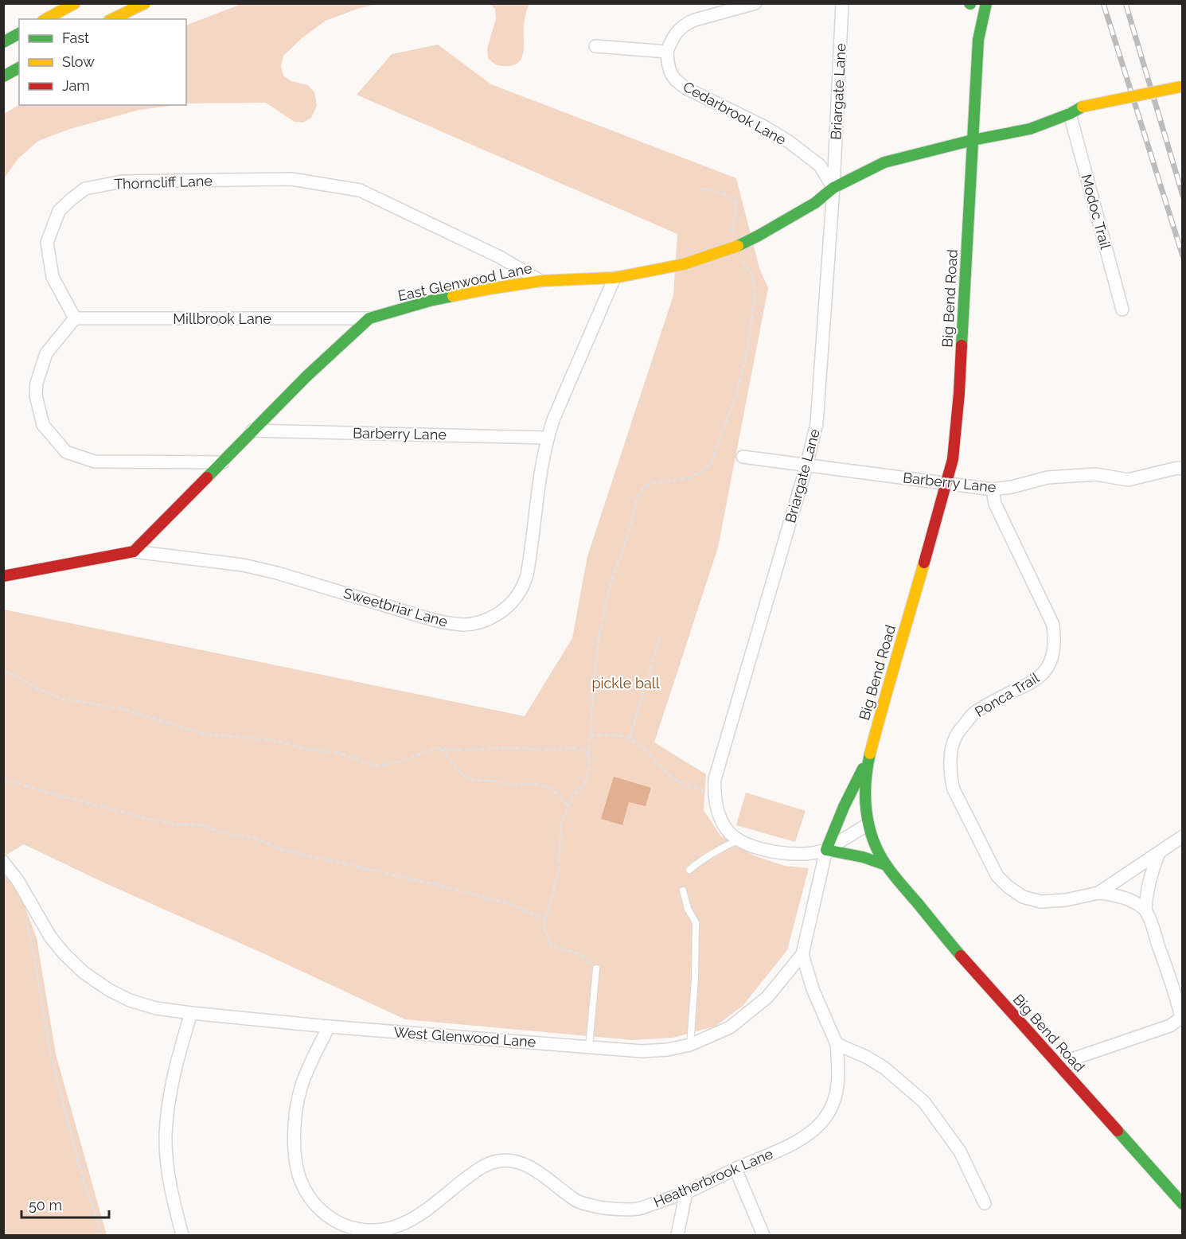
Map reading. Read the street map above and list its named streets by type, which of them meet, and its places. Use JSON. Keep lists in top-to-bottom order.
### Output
{
  "streets": {
    "main road": ["East Glenwood Lane", "Big Bend Road"],
    "street": [
      "Briargate Lane",
      "Cedarbrook Lane",
      "Thorncliff Lane",
      "Modoc Trail",
      "Millbrook Lane",
      "Barberry Lane",
      "Sweetbriar Lane",
      "Ponca Trail",
      "West Glenwood Lane",
      "Heatherbrook Lane"
    ]
  },
  "crossings": [
    ["Briargate Lane", "Cedarbrook Lane"],
    ["Briargate Lane", "East Glenwood Lane"],
    ["Briargate Lane", "Barberry Lane"],
    ["Cedarbrook Lane", "East Glenwood Lane"],
    ["Thorncliff Lane", "East Glenwood Lane"],
    ["Thorncliff Lane", "Millbrook Lane"],
    ["Modoc Trail", "East Glenwood Lane"],
    ["East Glenwood Lane", "Big Bend Road"],
    ["East Glenwood Lane", "Millbrook Lane"],
    ["East Glenwood Lane", "Barberry Lane"],
    ["East Glenwood Lane", "Sweetbriar Lane"],
    ["Big Bend Road", "Barberry Lane"],
    ["Barberry Lane", "Sweetbriar Lane"],
    ["Barberry Lane", "Ponca Trail"],
    ["West Glenwood Lane", "Heatherbrook Lane"]
  ],
  "parks": ["pickle ball"],
  "legend": ["Fast", "Slow", "Jam"],
  "scale_bar": "50 m"
}
